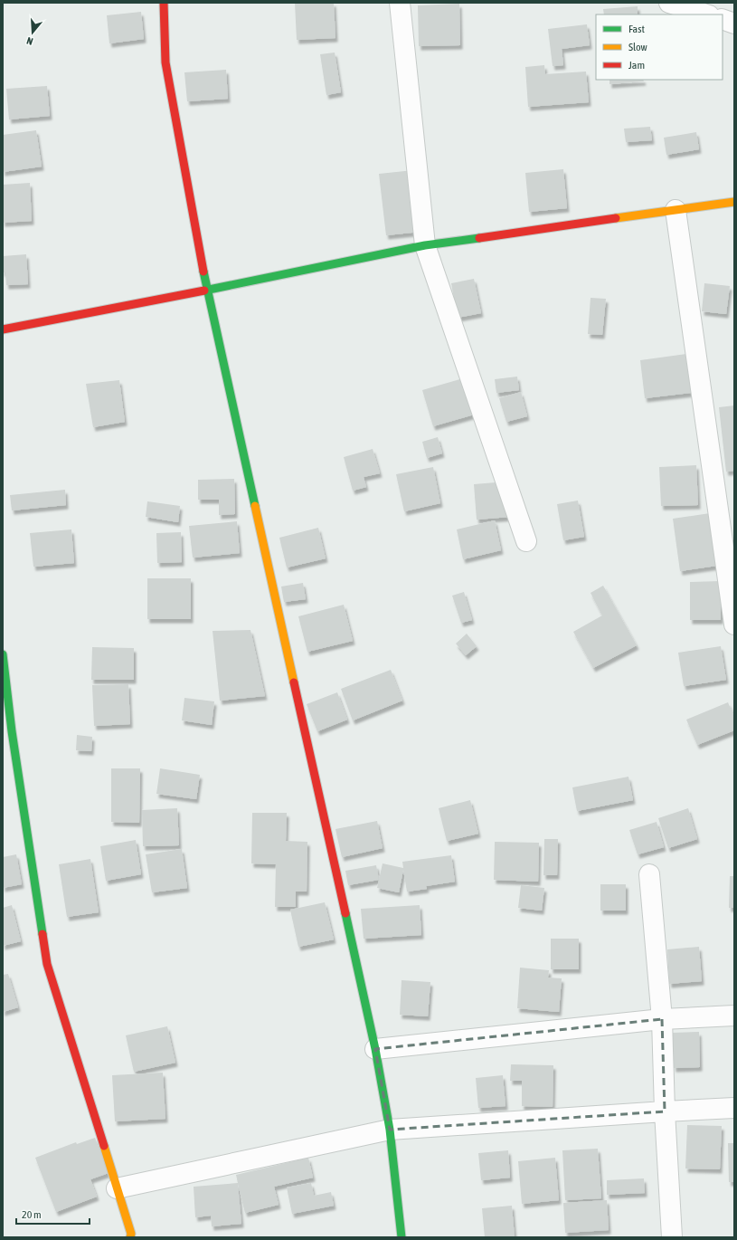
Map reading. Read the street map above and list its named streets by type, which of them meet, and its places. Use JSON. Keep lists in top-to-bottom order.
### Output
{
  "legend": ["Fast", "Slow", "Jam"],
  "scale_bar": "20 m",
  "north": "bottom"
}
